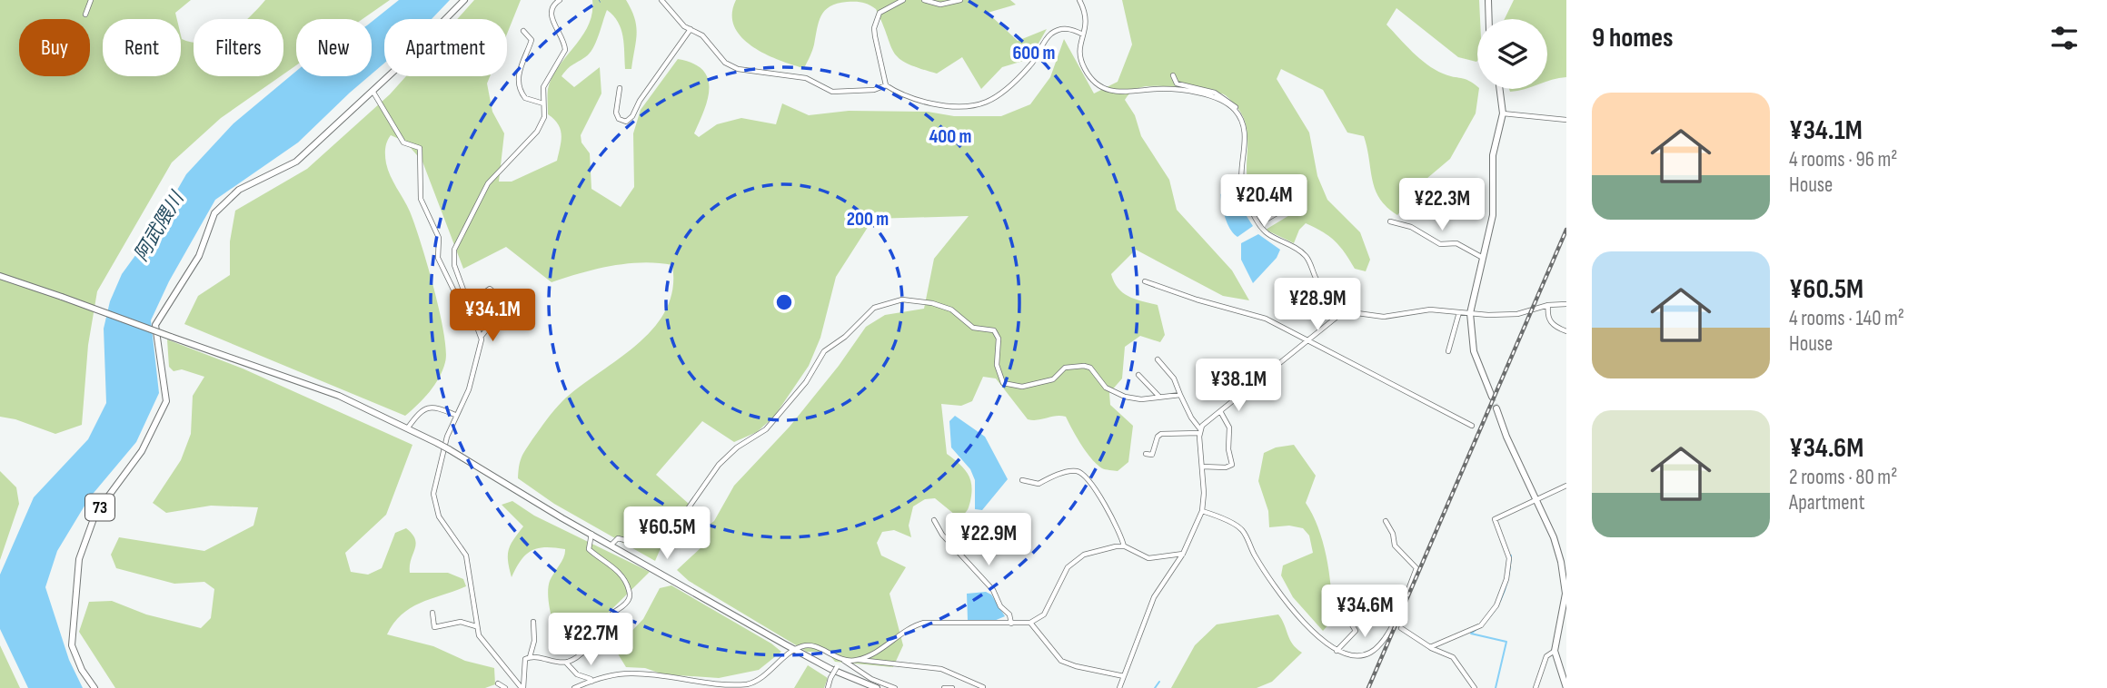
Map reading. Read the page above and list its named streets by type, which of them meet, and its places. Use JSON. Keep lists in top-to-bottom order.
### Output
{
  "streets": {
    "street": ["73"]
  },
  "water": ["阿武隈川"],
  "page": {
    "heading": "9 homes",
    "chip": [
      "Buy",
      "Rent",
      "Filters",
      "New",
      "Apartment"
    ],
    "list": [
      {
        "name": "¥34.1M",
        "note": "4 rooms · 96 m² · House"
      },
      {
        "name": "¥60.5M",
        "note": "4 rooms · 140 m² · House"
      },
      {
        "name": "¥34.6M",
        "note": "2 rooms · 80 m² · Apartment"
      }
    ],
    "price": [
      "¥20.4M",
      "¥22.3M",
      "¥28.9M",
      "¥34.1M",
      "¥38.1M",
      "¥60.5M",
      "¥22.9M",
      "¥34.6M",
      "¥22.7M"
    ]
  },
  "rings": ["600 m", "400 m", "200 m"]
}
